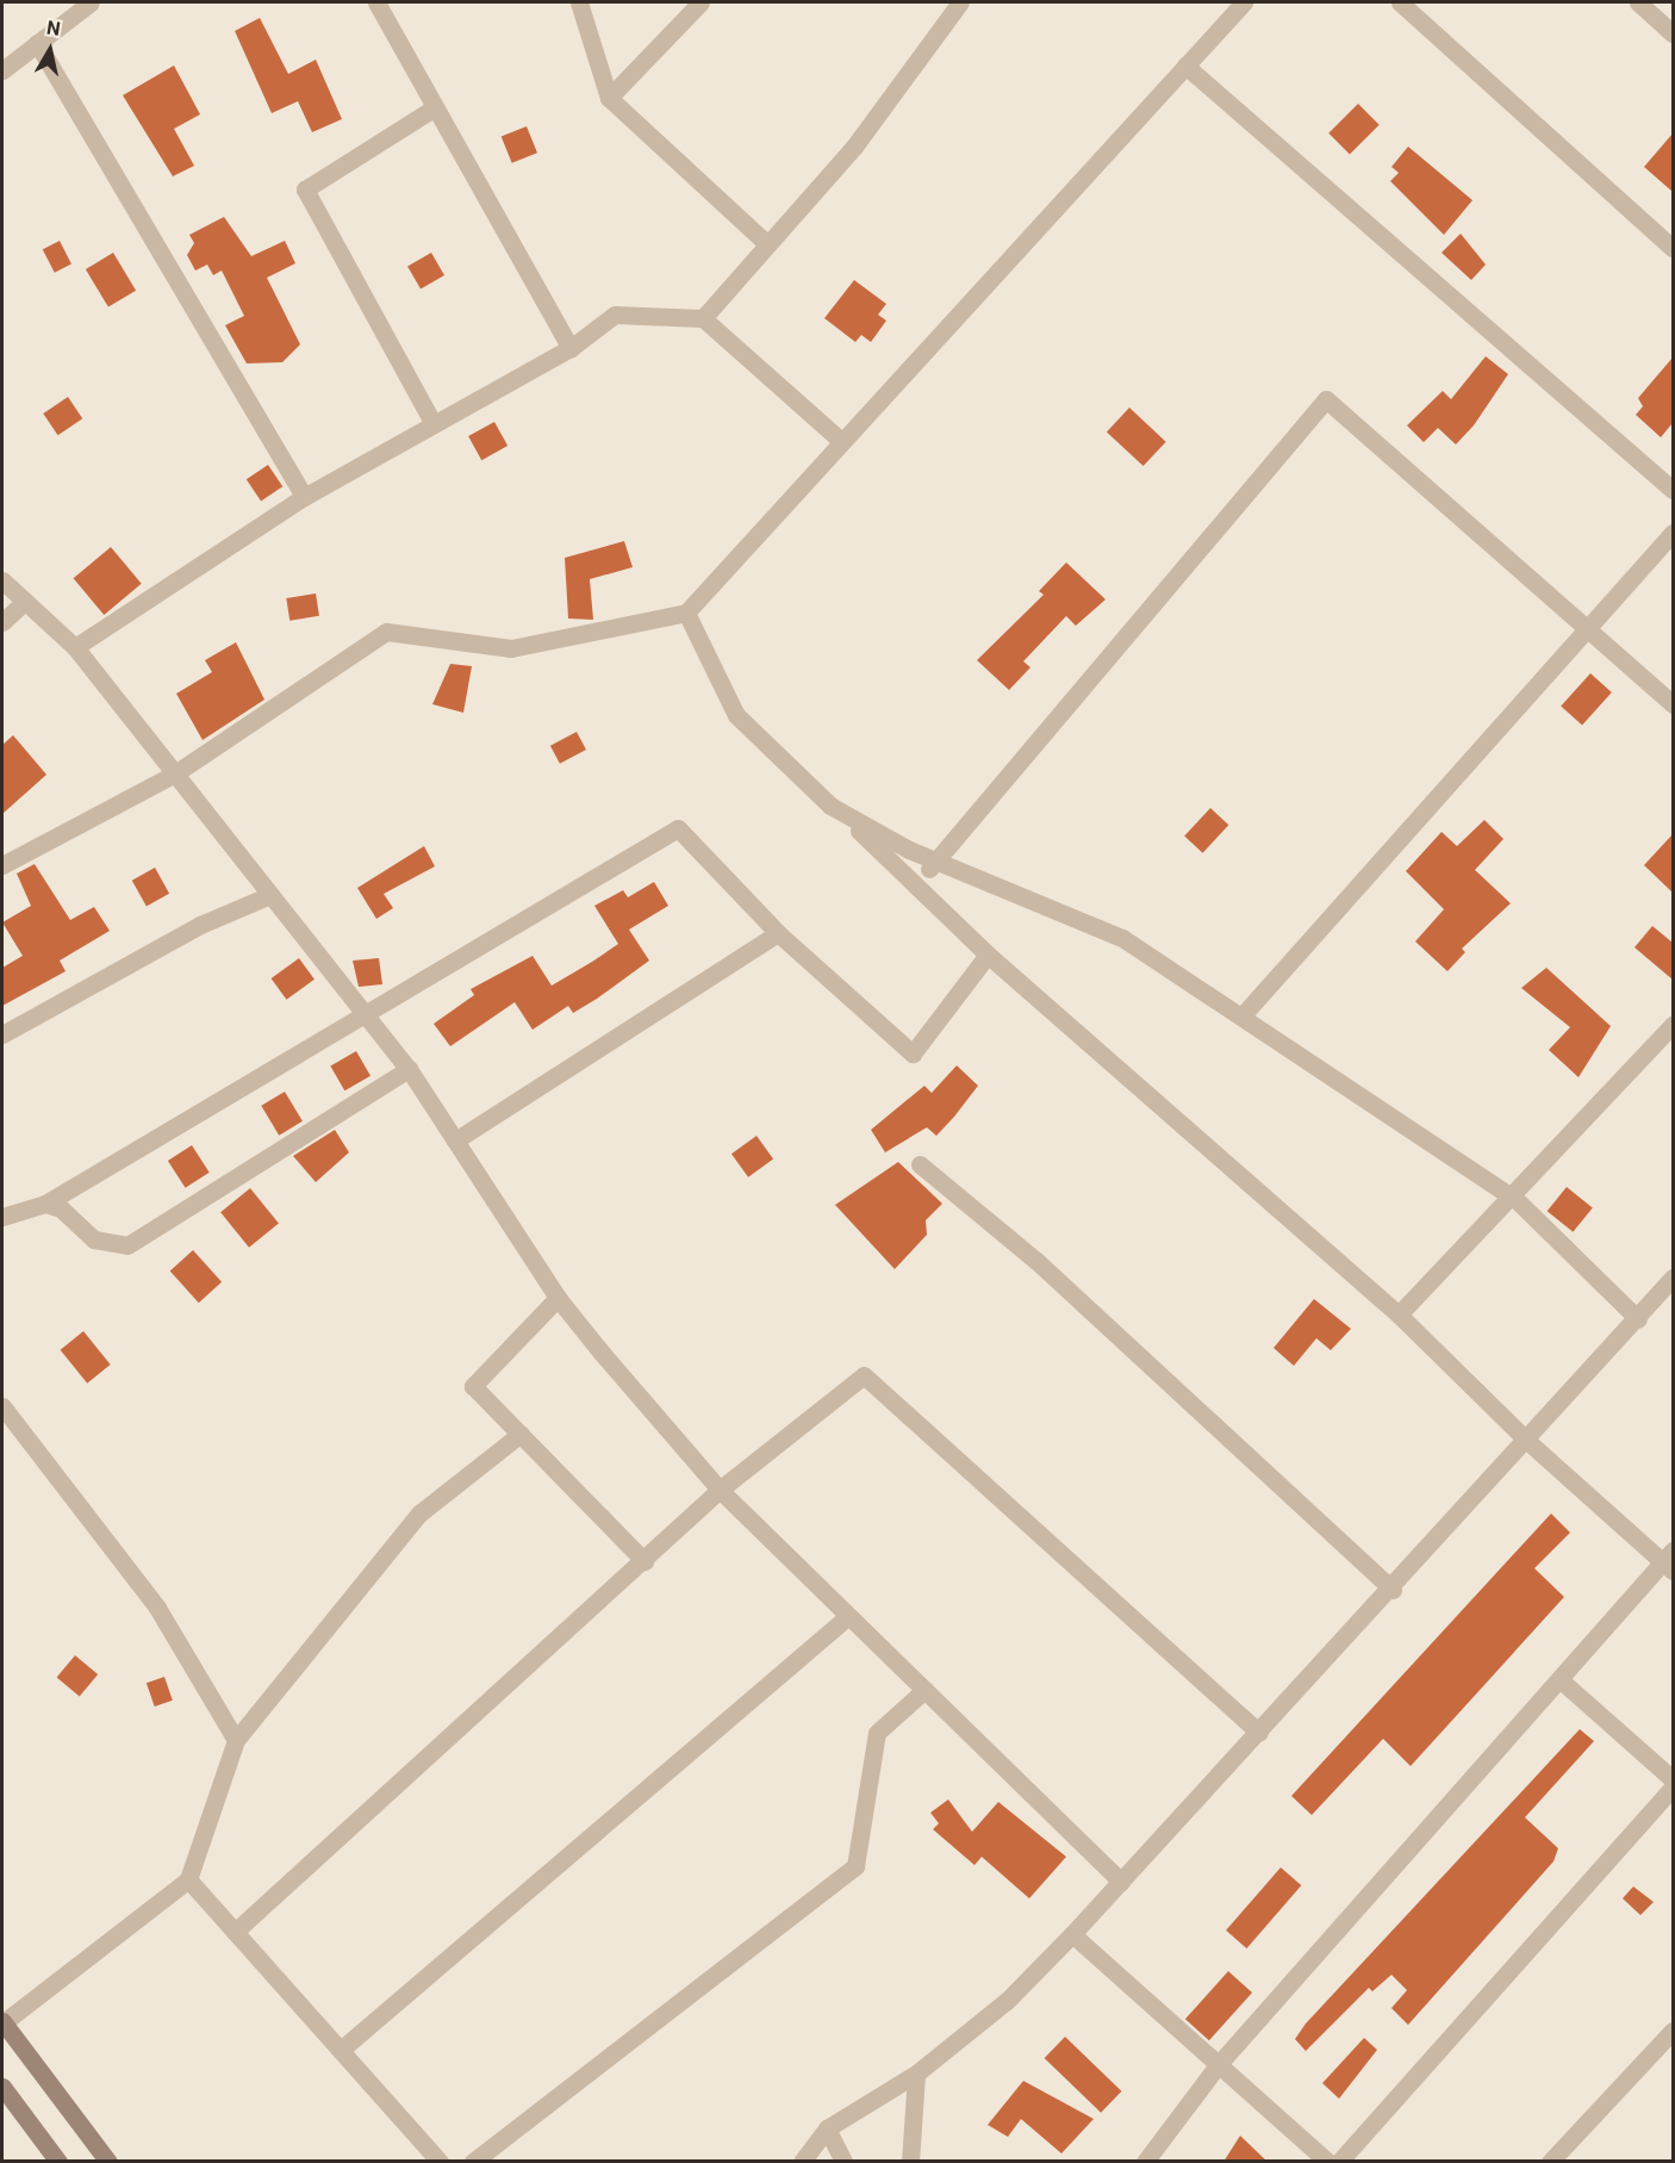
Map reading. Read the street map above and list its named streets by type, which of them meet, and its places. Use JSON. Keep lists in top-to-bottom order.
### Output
{
  "north": "top"
}
